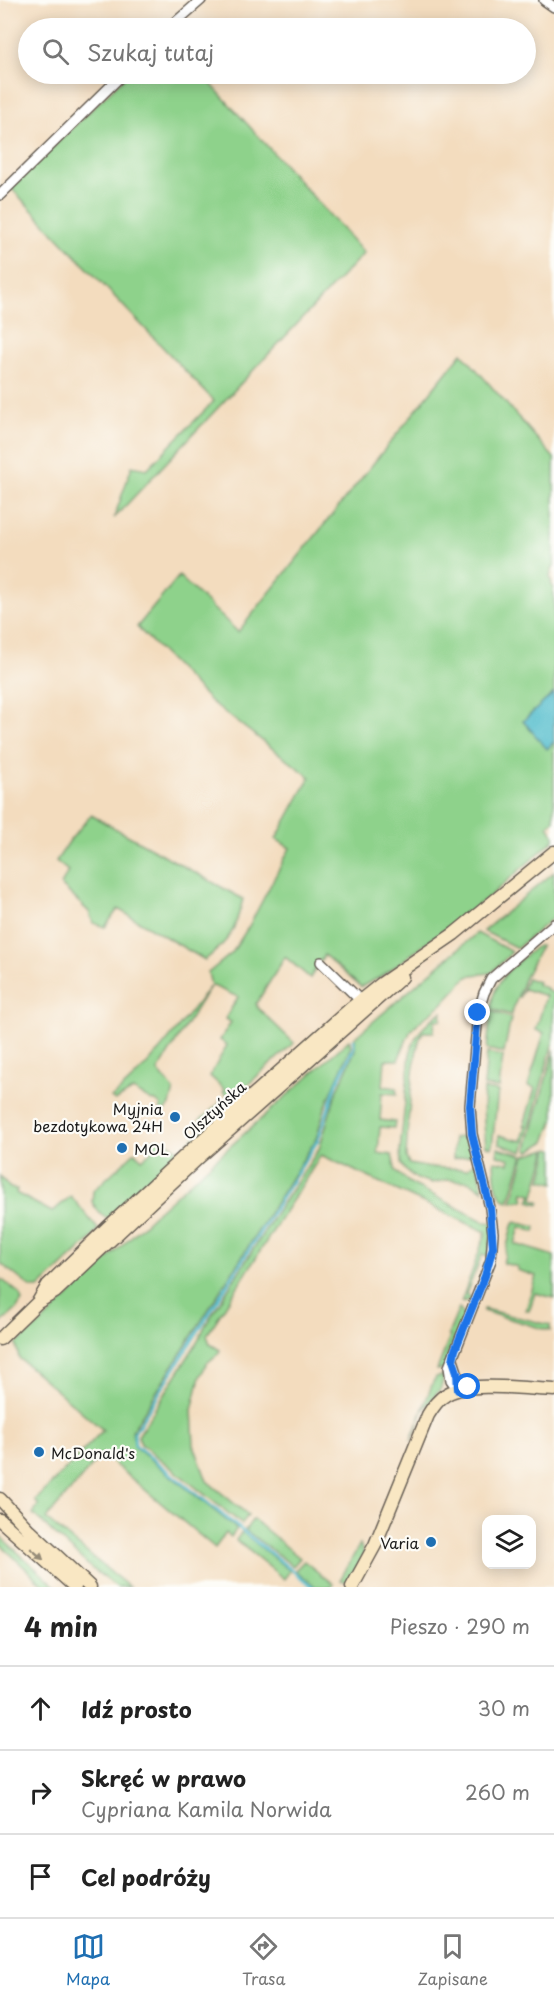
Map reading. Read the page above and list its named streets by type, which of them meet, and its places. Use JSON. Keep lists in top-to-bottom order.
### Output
{
  "streets": {
    "main road": ["Olsztyńska"]
  },
  "places": [
    "Myjnia bezdotykowa 24H",
    "MOL",
    "McDonald's",
    "Varia"
  ],
  "page": {
    "search": "Szukaj tutaj",
    "heading": ["4 min", "Pieszo · 290 m"],
    "list": [
      ["Idź prosto", "30 m"],
      ["Skręć w prawo", "Cypriana Kamila Norwida", "260 m"],
      "Cel podróży"
    ],
    "nav": ["Mapa", "Trasa", "Zapisane"]
  }
}
